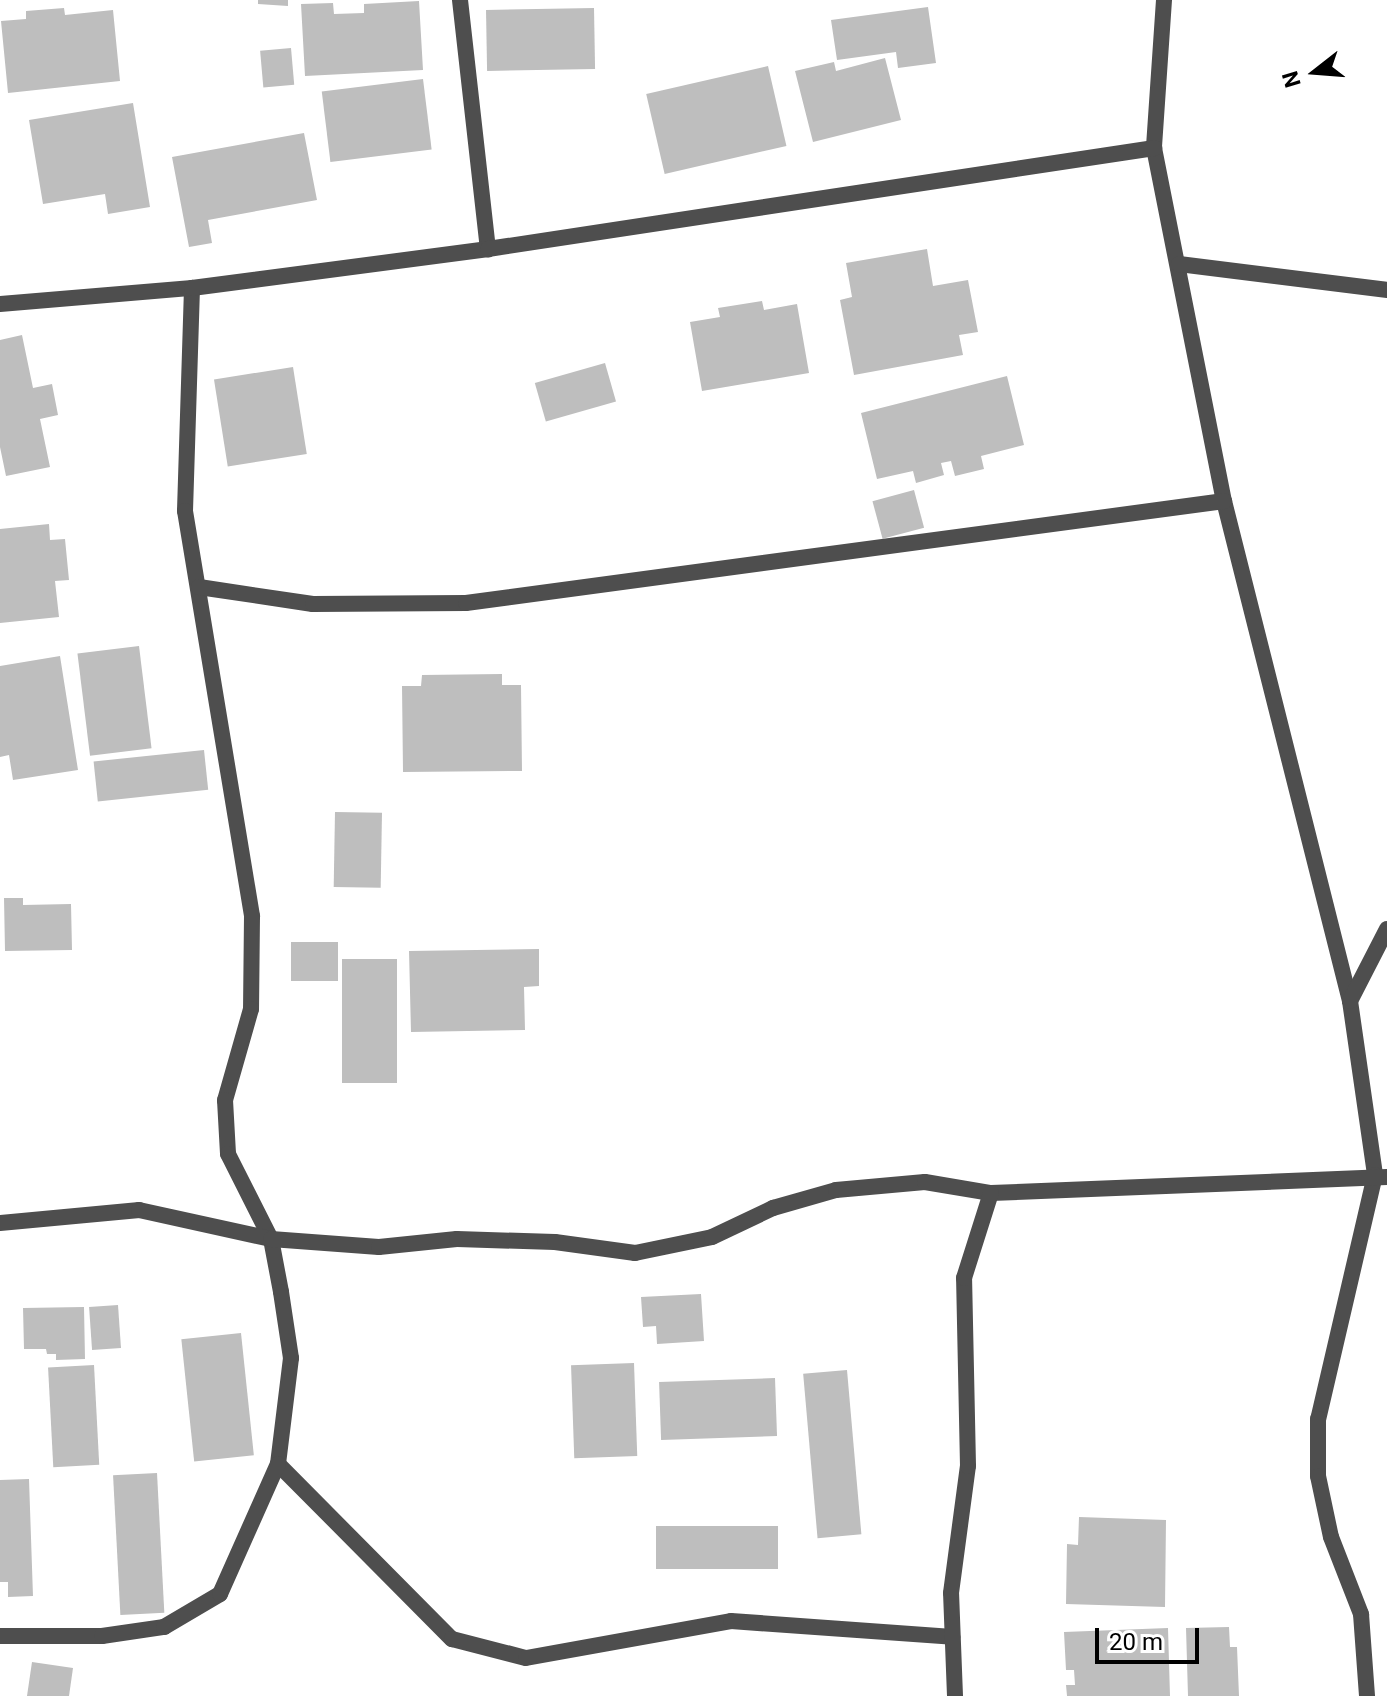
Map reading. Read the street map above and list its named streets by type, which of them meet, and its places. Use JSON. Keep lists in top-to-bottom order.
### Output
{
  "scale_bar": "20 m",
  "north": "left"
}
